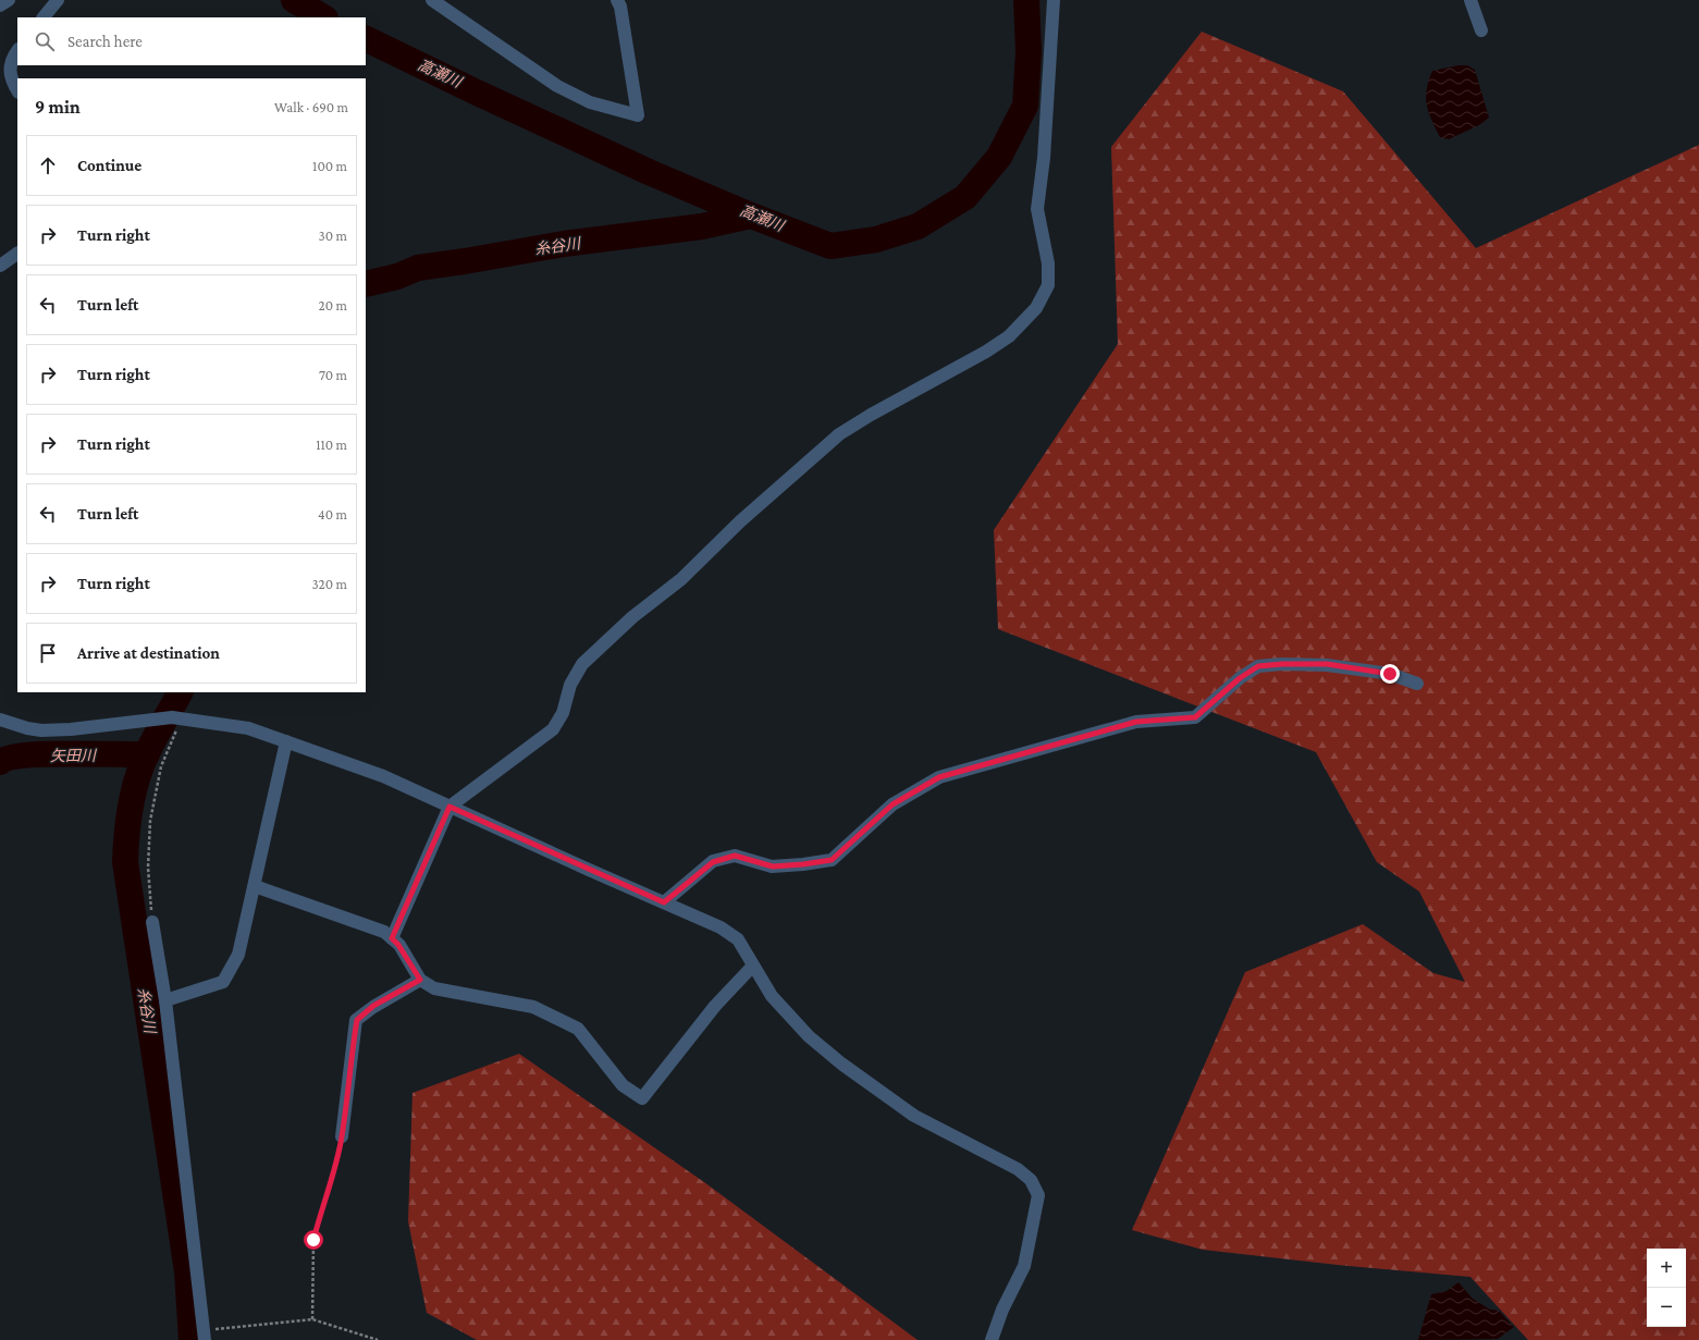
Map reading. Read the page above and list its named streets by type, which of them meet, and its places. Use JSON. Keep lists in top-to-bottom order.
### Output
{
  "water": ["高瀬川", "糸谷川", "矢田川"],
  "page": {
    "search": "Search here",
    "heading": ["9 min", "Walk · 690 m"],
    "list": [
      ["Continue", "100 m"],
      ["Turn right", "30 m"],
      ["Turn left", "20 m"],
      ["Turn right", "70 m"],
      ["Turn right", "110 m"],
      ["Turn left", "40 m"],
      ["Turn right", "320 m"],
      "Arrive at destination"
    ],
    "map_buttons": ["+", "−"]
  }
}
